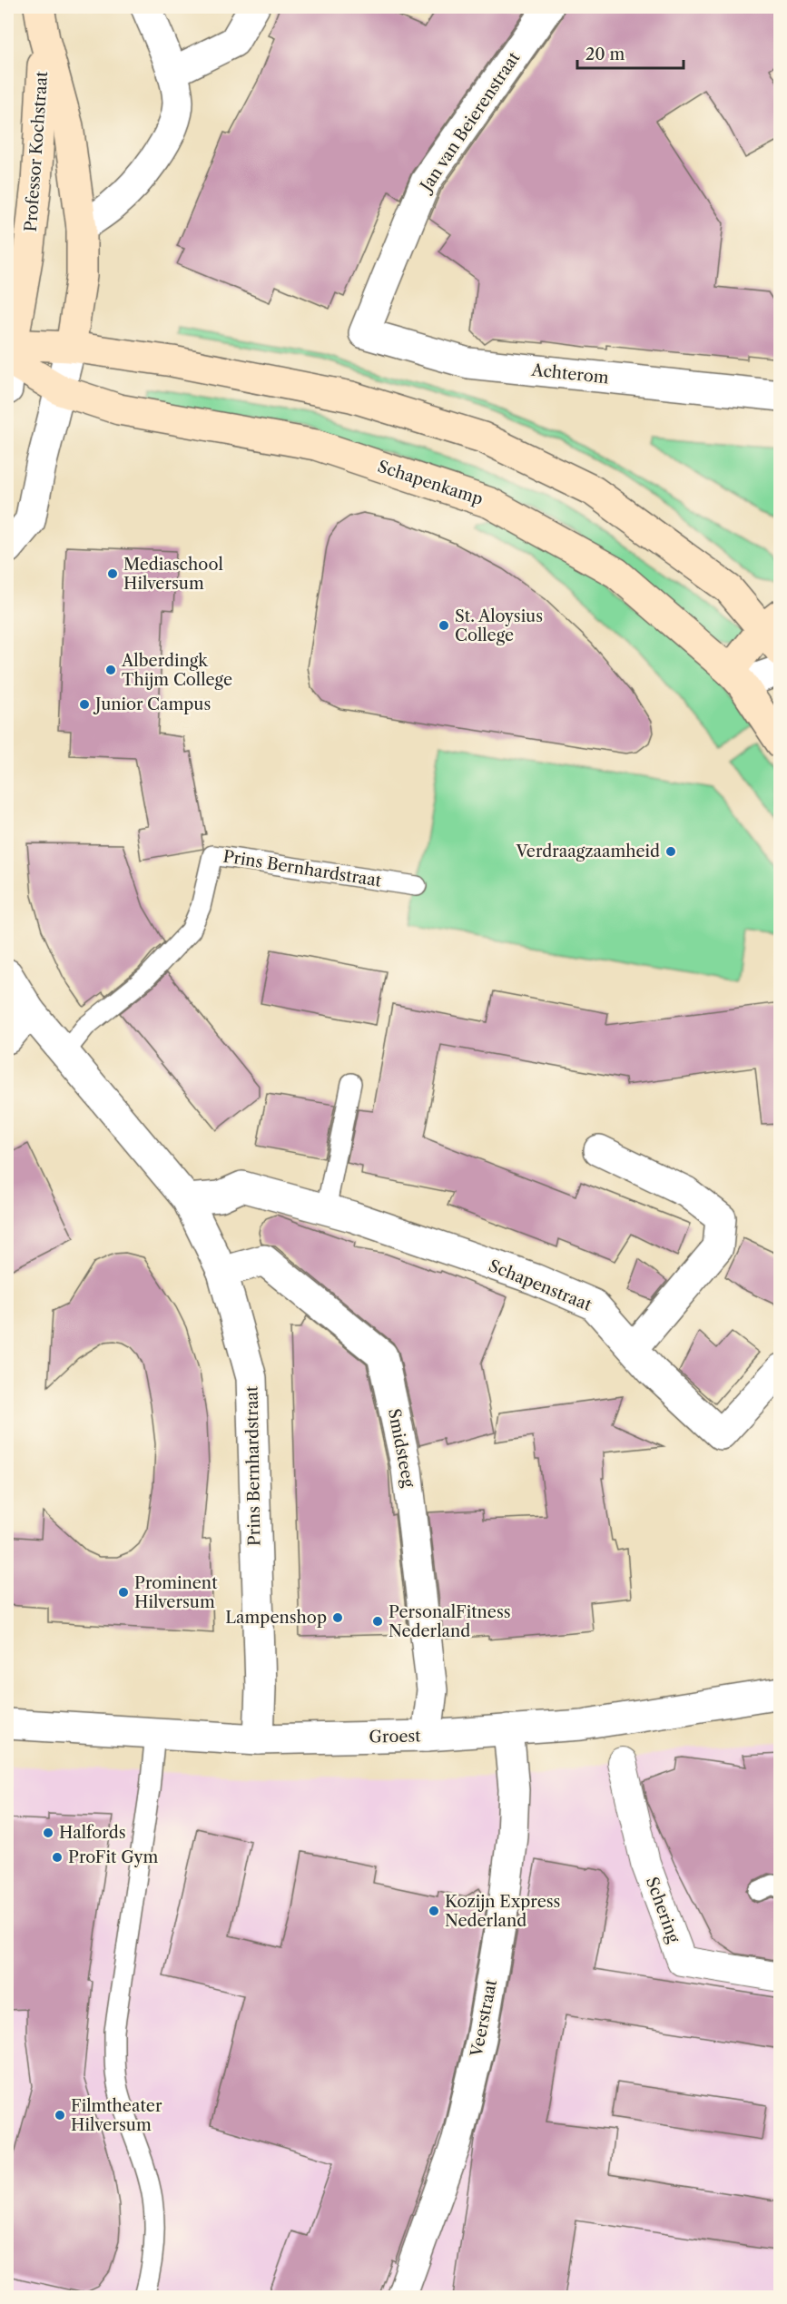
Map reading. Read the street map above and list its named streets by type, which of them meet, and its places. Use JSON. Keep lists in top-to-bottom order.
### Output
{
  "streets": {
    "main road": ["Professor Kochstraat", "Schapenkamp"],
    "street": [
      "Jan van Beierenstraat",
      "Achterom",
      "Prins Bernhardstraat",
      "Schapenstraat",
      "Smidsteeg",
      "Groest",
      "Schering",
      "Veerstraat"
    ]
  },
  "crossings": [
    ["Jan van Beierenstraat", "Achterom"],
    ["Professor Kochstraat", "Schapenkamp"],
    ["Prins Bernhardstraat", "Schapenstraat"],
    ["Prins Bernhardstraat", "Smidsteeg"],
    ["Prins Bernhardstraat", "Groest"],
    ["Smidsteeg", "Groest"],
    ["Groest", "Veerstraat"]
  ],
  "places": [
    "Mediaschool Hilversum",
    "St. Aloysius College",
    "Alberdingk Thijm College",
    "Junior Campus",
    "Verdraagzaamheid",
    "Prominent Hilversum",
    "Lampenshop",
    "PersonalFitness Nederland",
    "Halfords",
    "ProFit Gym",
    "Kozijn Express Nederland",
    "Filmtheater Hilversum"
  ],
  "scale_bar": "20 m"
}
